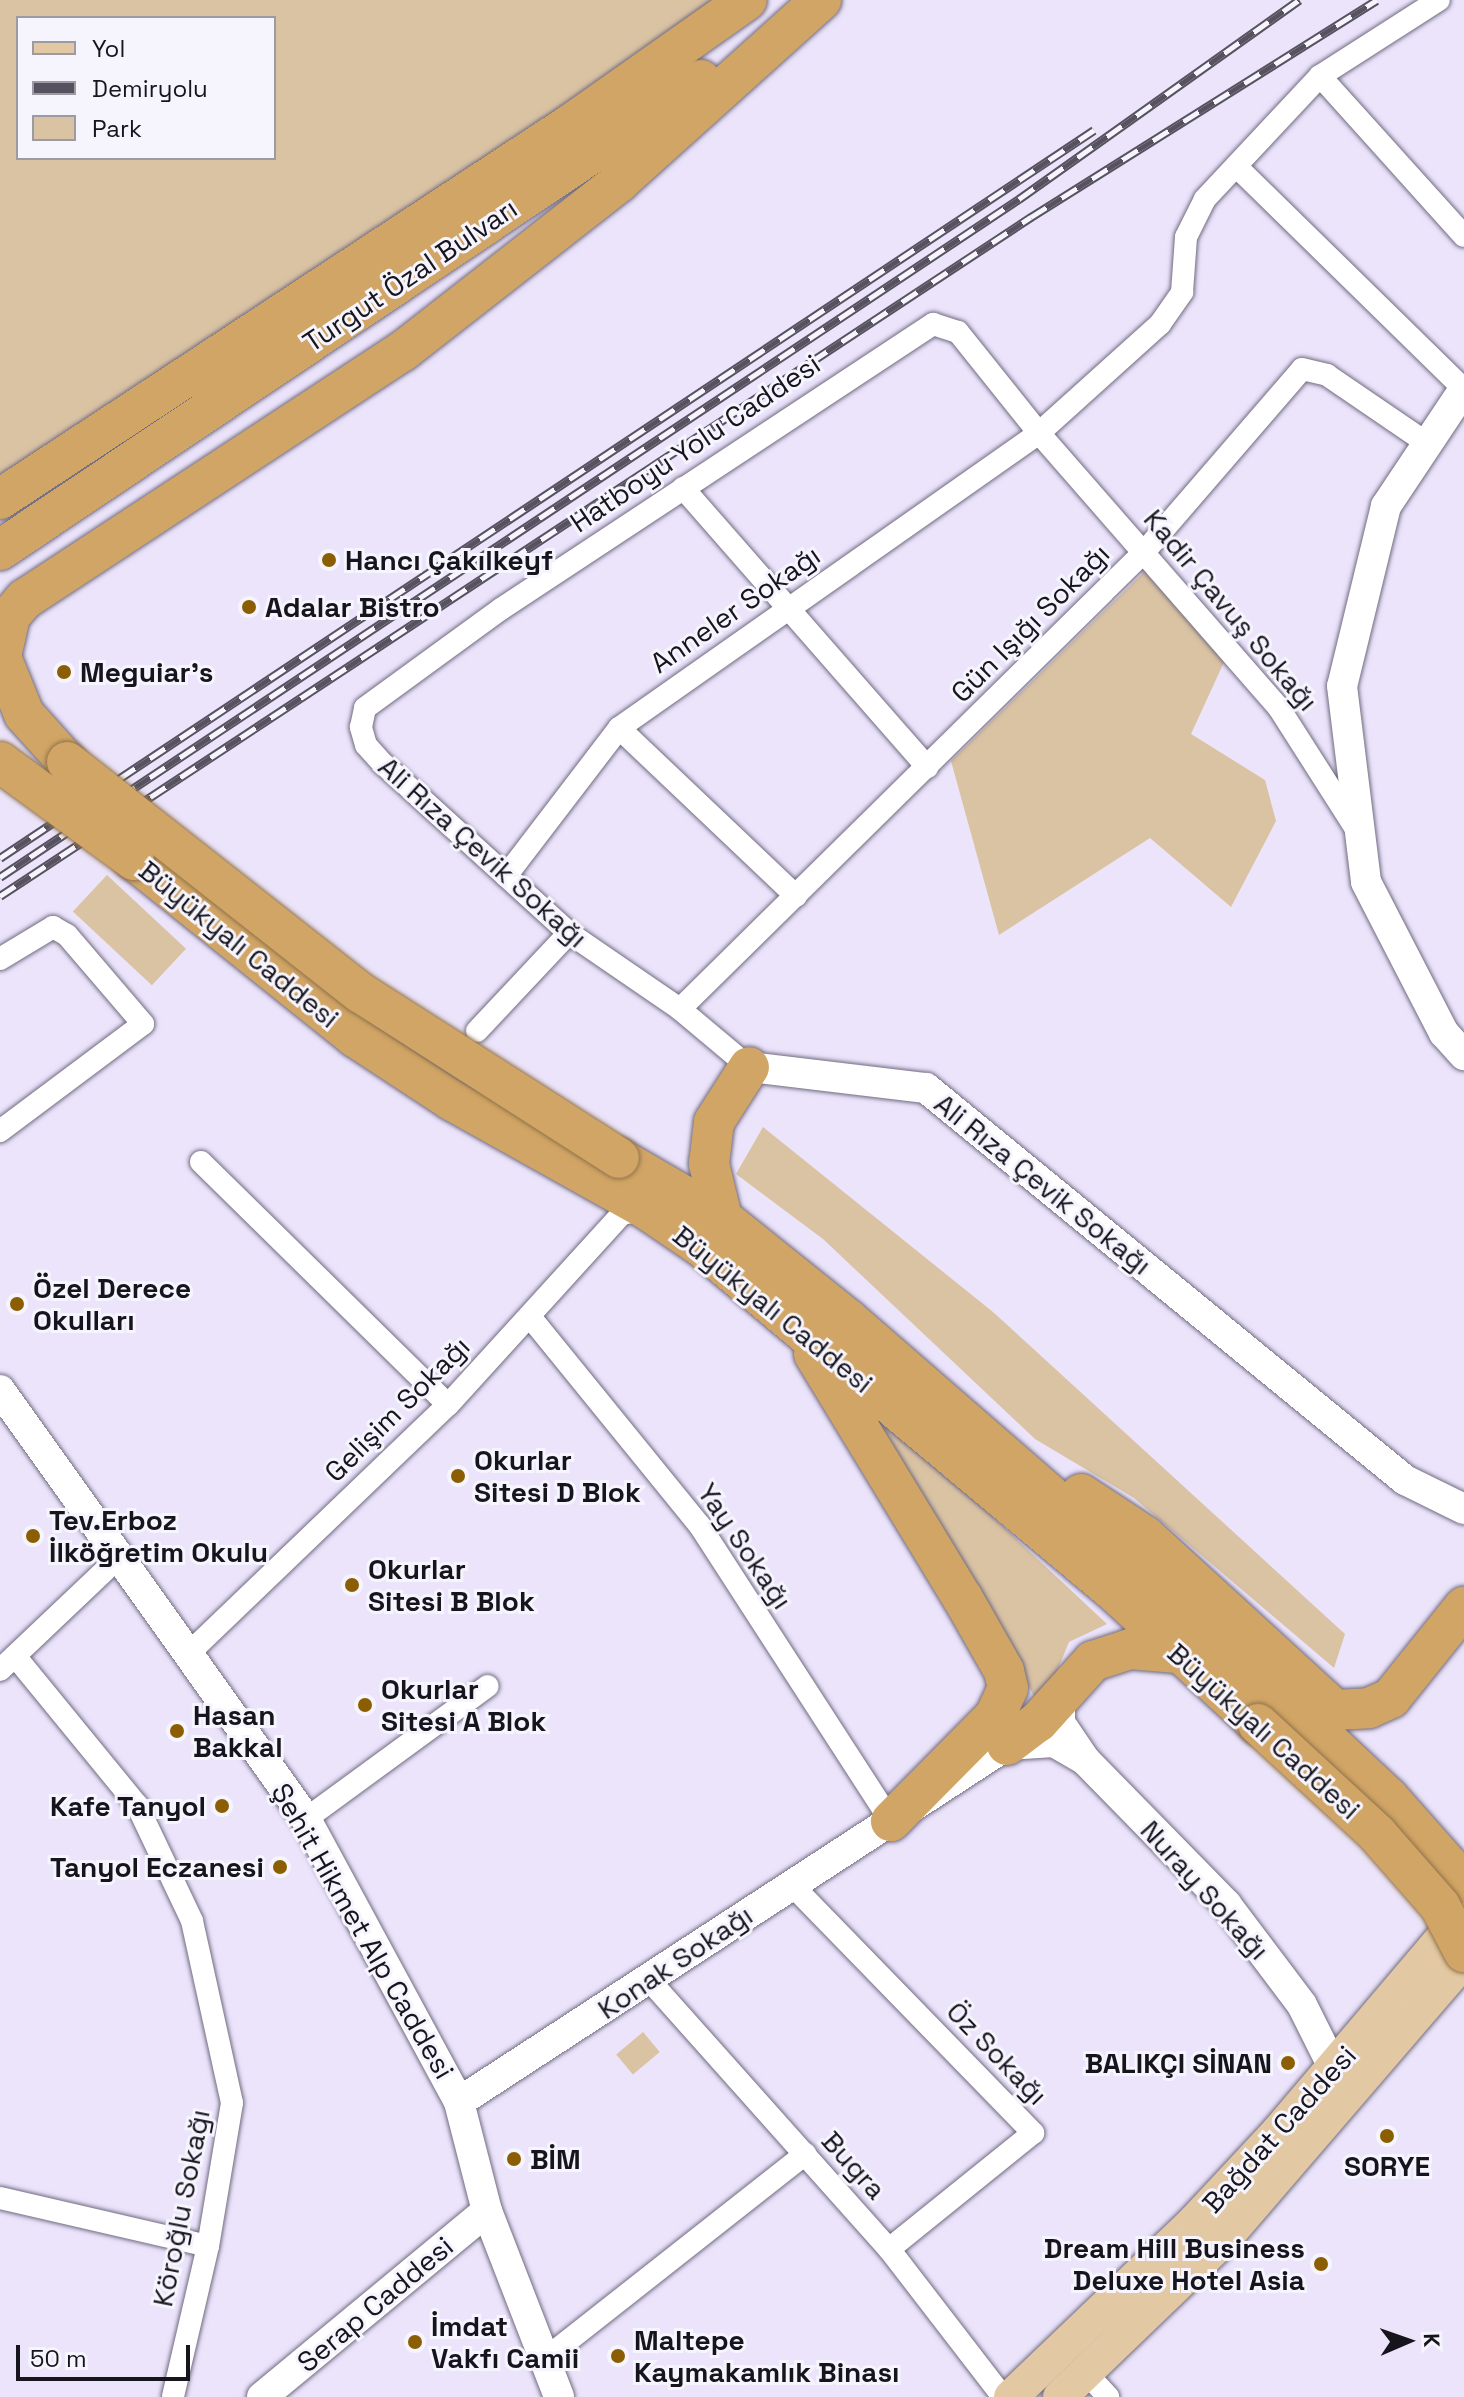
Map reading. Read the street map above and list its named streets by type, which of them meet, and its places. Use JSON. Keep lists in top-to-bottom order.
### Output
{
  "streets": {
    "highway": ["Turgut Özal Bulvarı", "Büyükyalı Caddesi"],
    "main road": ["Bağdat Caddesi"],
    "street": [
      "Hatboyu Yolu Caddesi",
      "Anneler Sokağı",
      "Kadir Çavuş Sokağı",
      "Gün Işığı Sokağı",
      "Ali Rıza Çevik Sokağı",
      "Gelişim Sokağı",
      "Yay Sokağı",
      "Nuray Sokağı",
      "Şehit Hikmet Alp Caddesi",
      "Konak Sokağı",
      "Öz Sokağı",
      "Bugra",
      "Köroğlu Sokağı",
      "Serap Caddesi"
    ]
  },
  "crossings": [
    ["Hatboyu Yolu Caddesi", "Anneler Sokağı"],
    ["Hatboyu Yolu Caddesi", "Kadir Çavuş Sokağı"],
    ["Hatboyu Yolu Caddesi", "Ali Rıza Çevik Sokağı"],
    ["Anneler Sokağı", "Kadir Çavuş Sokağı"],
    ["Anneler Sokağı", "Ali Rıza Çevik Sokağı"],
    ["Kadir Çavuş Sokağı", "Gün Işığı Sokağı"],
    ["Gün Işığı Sokağı", "Ali Rıza Çevik Sokağı"],
    ["Büyükyalı Caddesi", "Gelişim Sokağı"],
    ["Gelişim Sokağı", "Yay Sokağı"],
    ["Gelişim Sokağı", "Şehit Hikmet Alp Caddesi"],
    ["Yay Sokağı", "Konak Sokağı"],
    ["Nuray Sokağı", "Bağdat Caddesi"],
    ["Şehit Hikmet Alp Caddesi", "Konak Sokağı"],
    ["Şehit Hikmet Alp Caddesi", "Serap Caddesi"],
    ["Konak Sokağı", "Öz Sokağı"],
    ["Konak Sokağı", "Bugra"],
    ["Öz Sokağı", "Bugra"]
  ],
  "places": [
    "Hancı Çakılkeyf",
    "Adalar Bistro",
    "Meguiar's",
    "Özel Derece Okulları",
    "Okurlar Sitesi D Blok",
    "Tev.Erboz İlköğretim Okulu",
    "Okurlar Sitesi B Blok",
    "Okurlar Sitesi A Blok",
    "Hasan Bakkal",
    "Kafe Tanyol",
    "Tanyol Eczanesi",
    "BALIKÇI SİNAN",
    "SORYE",
    "BİM",
    "Dream Hill Business Deluxe Hotel Asia",
    "İmdat Vakfı Camii",
    "Maltepe Kaymakamlık Binası"
  ],
  "legend": ["Yol", "Demiryolu", "Park"],
  "scale_bar": "50 m",
  "north": "right"
}
